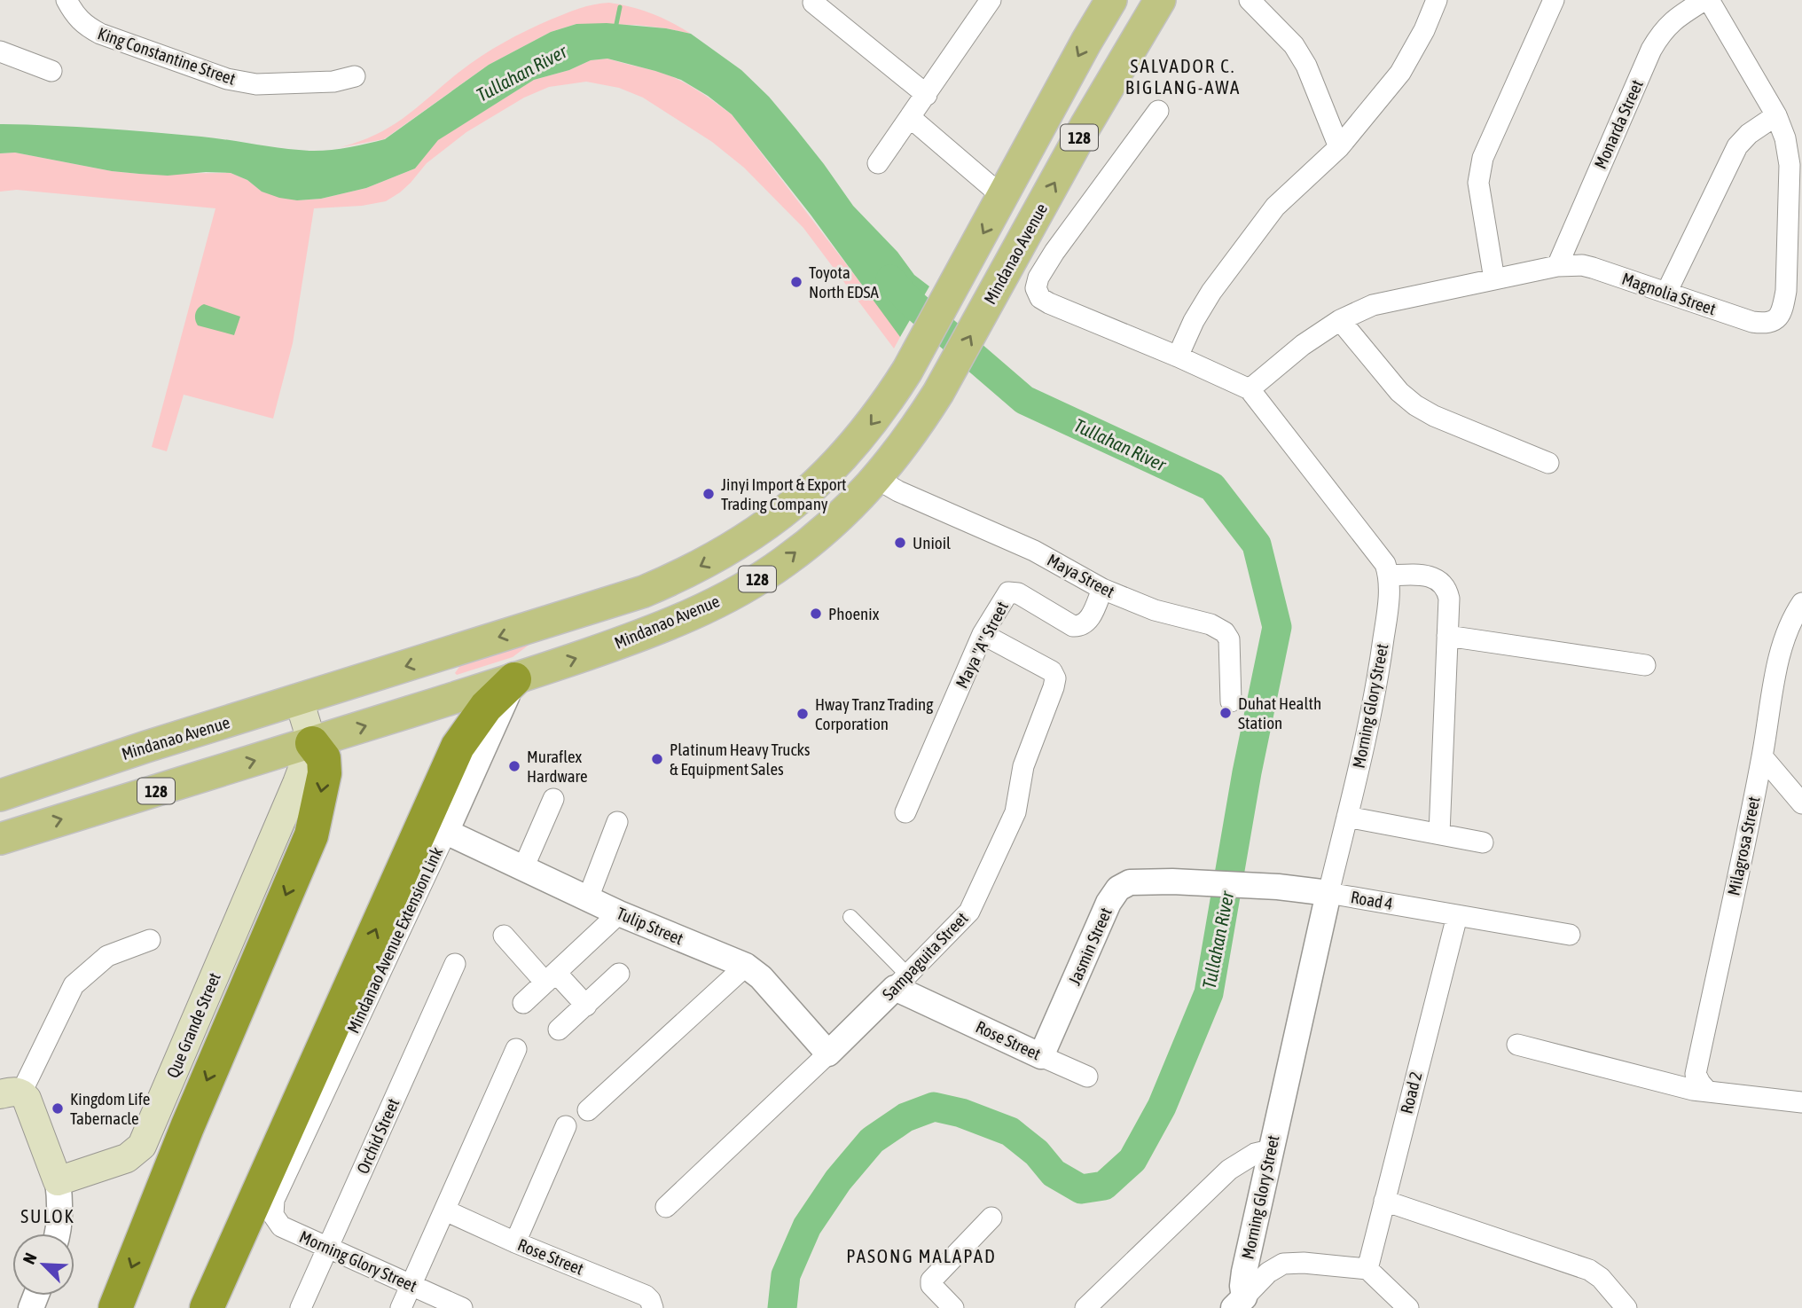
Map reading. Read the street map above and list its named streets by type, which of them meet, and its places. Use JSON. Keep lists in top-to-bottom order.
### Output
{
  "streets": {
    "main road": ["128", "Mindanao Avenue", "Que Grande Street"],
    "street": [
      "King Constantine Street",
      "Monarda Street",
      "Magnolia Street",
      "Maya Street",
      "Maya \"A\" Street",
      "Morning Glory Street",
      "Milagrosa Street",
      "Road 4",
      "Tulip Street",
      "Mindanao Avenue Extension Link",
      "Jasmin Street",
      "Sampaguita Street",
      "Rose Street",
      "Road 2",
      "Orchid Street"
    ]
  },
  "crossings": [
    ["Monarda Street", "Magnolia Street"],
    ["Mindanao Avenue", "Maya Street"],
    ["Mindanao Avenue", "Mindanao Avenue Extension Link"],
    ["Mindanao Avenue", "Que Grande Street"],
    ["Maya Street", "Maya \"A\" Street"],
    ["Maya \"A\" Street", "Sampaguita Street"],
    ["Morning Glory Street", "Road 4"],
    ["Morning Glory Street", "Mindanao Avenue Extension Link"],
    ["Morning Glory Street", "Orchid Street"],
    ["Road 4", "Jasmin Street"],
    ["Road 4", "Road 2"],
    ["Tulip Street", "Mindanao Avenue Extension Link"],
    ["Tulip Street", "Sampaguita Street"],
    ["Jasmin Street", "Rose Street"],
    ["Sampaguita Street", "Rose Street"]
  ],
  "districts": ["SALVADOR C. BIGLANG-AWA", "SULOK", "PASONG MALAPAD"],
  "water": ["Tullahan River"],
  "places": [
    "Toyota North EDSA",
    "Jinyi Import & Export Trading Company",
    "Unioil",
    "Phoenix",
    "Duhat Health Station",
    "Hway Tranz Trading Corporation",
    "Platinum Heavy Trucks & Equipment Sales",
    "Muraflex Hardware",
    "Kingdom Life Tabernacle"
  ],
  "north": "top left"
}
